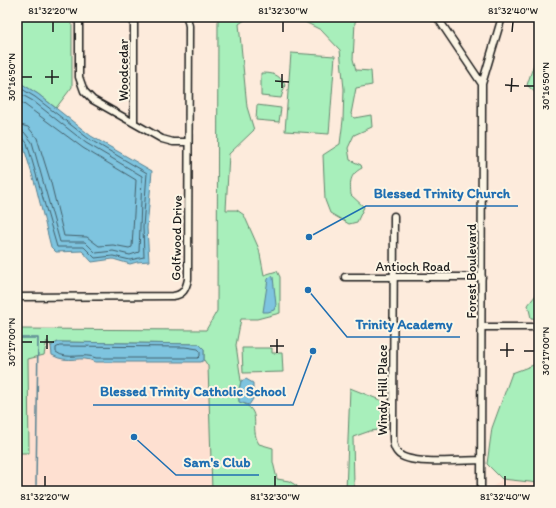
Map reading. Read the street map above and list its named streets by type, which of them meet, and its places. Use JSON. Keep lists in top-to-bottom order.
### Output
{
  "streets": {
    "street": [
      "Woodcedar",
      "Golfwood Drive",
      "Antioch Road",
      "Forest Boulevard",
      "Windy Hill Place"
    ]
  },
  "crossings": [
    ["Antioch Road", "Forest Boulevard"],
    ["Antioch Road", "Windy Hill Place"],
    ["Forest Boulevard", "Windy Hill Place"]
  ],
  "places": [
    "Blessed Trinity Church",
    "Trinity Academy",
    "Blessed Trinity Catholic School",
    "Sam's Club"
  ],
  "coordinates": [
    "81°32'20\"W",
    "81°32'30\"W",
    "81°32'40\"W",
    "30°16'50\"N",
    "30°17'00\"N"
  ]
}
